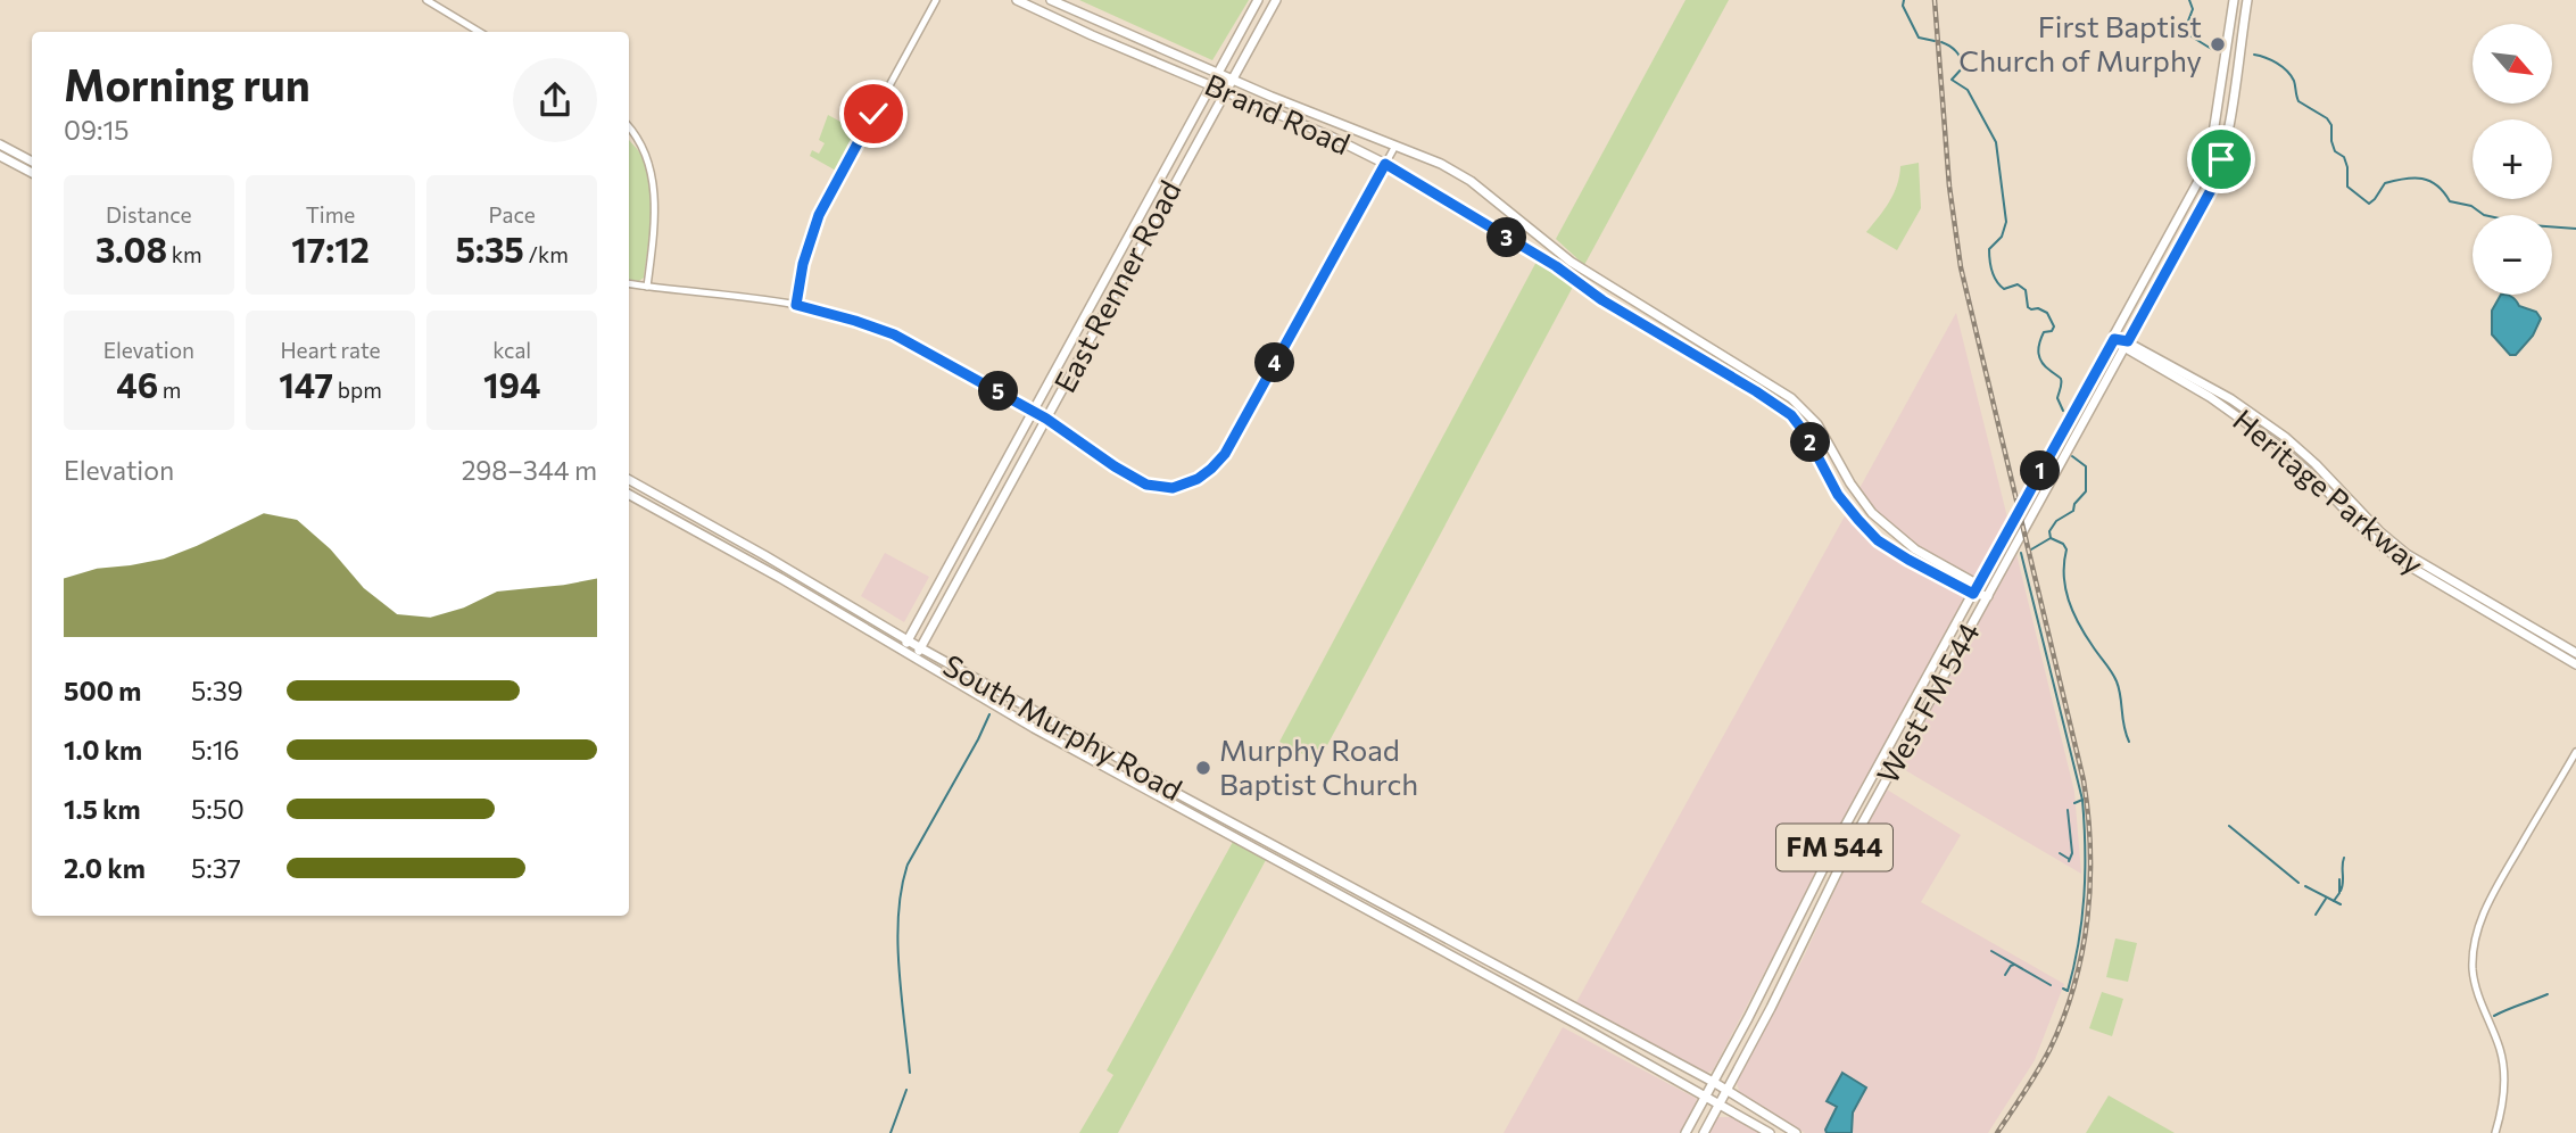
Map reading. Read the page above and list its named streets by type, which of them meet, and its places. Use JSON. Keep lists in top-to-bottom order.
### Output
{
  "streets": {
    "main road": [
      "Brand Road",
      "East Renner Road",
      "Heritage Parkway",
      "West FM 544",
      "South Murphy Road",
      "FM 544"
    ]
  },
  "crossings": [
    ["Brand Road", "East Renner Road"],
    ["Brand Road", "West FM 544"],
    ["East Renner Road", "South Murphy Road"],
    ["Heritage Parkway", "West FM 544"],
    ["West FM 544", "South Murphy Road"],
    ["West FM 544", "FM 544"],
    ["South Murphy Road", "FM 544"]
  ],
  "places": ["First Baptist Church of Murphy", "Murphy Road Baptist Church"],
  "north": "bottom right",
  "page": {
    "map_buttons": ["+", "−"],
    "heading": ["Morning run", "09:15"],
    "stats": [
      ["Distance", "3.08 km"],
      ["Time", "17:12"],
      ["Pace", "5:35 /km"],
      ["Elevation", "46 m"],
      ["Heart rate", "147 bpm"],
      ["kcal", "194"]
    ],
    "pins": [
      "3",
      "4",
      "5",
      "2",
      "1"
    ],
    "chart": ["Elevation", "298–344 m"],
    "list": [
      {
        "name": "500 m",
        "note": "5:39"
      },
      {
        "name": "1.0 km",
        "note": "5:16"
      },
      {
        "name": "1.5 km",
        "note": "5:50"
      },
      {
        "name": "2.0 km",
        "note": "5:37"
      }
    ]
  }
}
